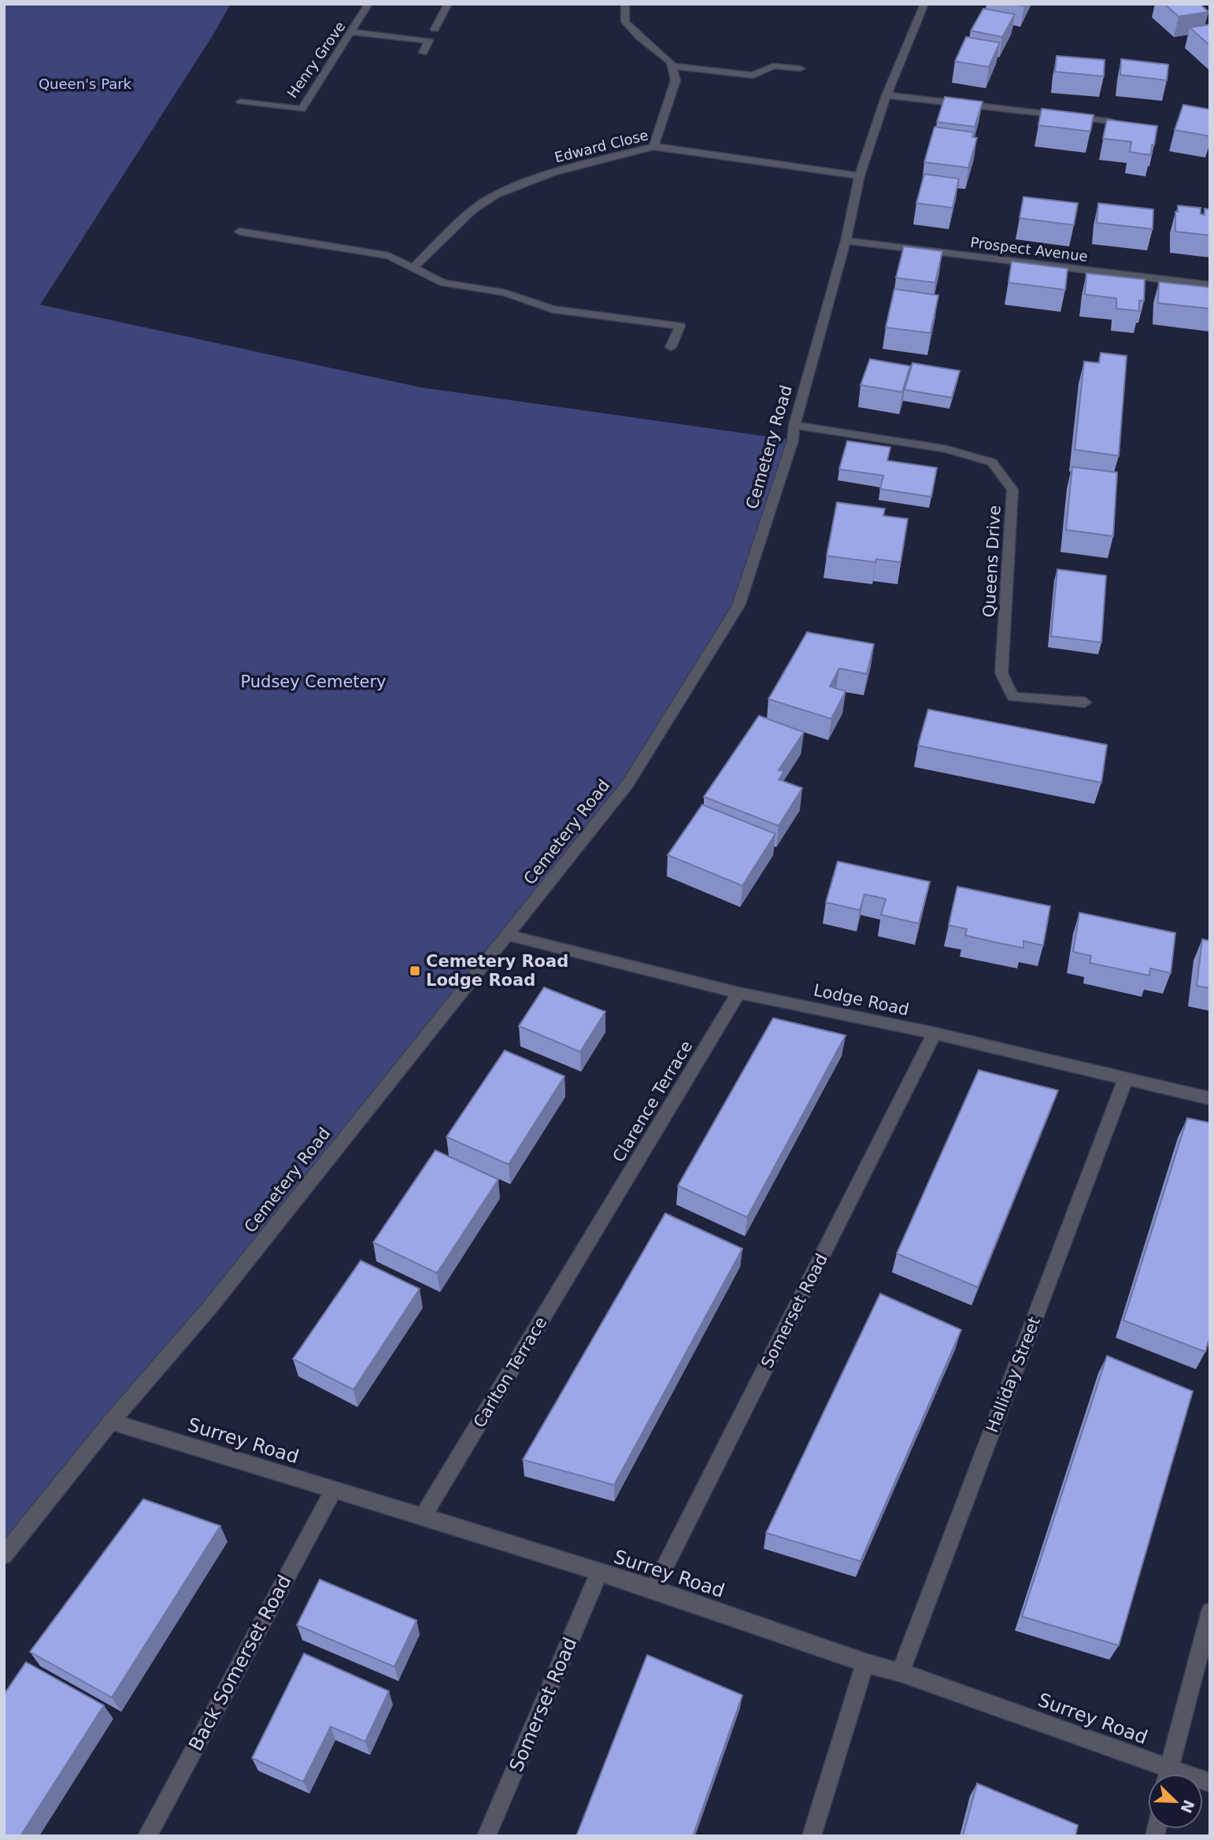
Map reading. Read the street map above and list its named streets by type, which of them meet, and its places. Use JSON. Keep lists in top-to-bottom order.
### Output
{
  "streets": {
    "street": [
      "Henry Grove",
      "Edward Close",
      "Prospect Avenue",
      "Cemetery Road",
      "Queens Drive",
      "Lodge Road",
      "Clarence Terrace",
      "Somerset Road",
      "Carlton Terrace",
      "Halliday Street",
      "Surrey Road",
      "Back Somerset Road"
    ]
  },
  "crossings": [
    ["Edward Close", "Cemetery Road"],
    ["Prospect Avenue", "Cemetery Road"],
    ["Cemetery Road", "Queens Drive"],
    ["Cemetery Road", "Lodge Road"],
    ["Cemetery Road", "Surrey Road"],
    ["Lodge Road", "Clarence Terrace"],
    ["Lodge Road", "Somerset Road"],
    ["Lodge Road", "Halliday Street"],
    ["Clarence Terrace", "Carlton Terrace"],
    ["Somerset Road", "Surrey Road"],
    ["Carlton Terrace", "Surrey Road"],
    ["Halliday Street", "Surrey Road"],
    ["Surrey Road", "Back Somerset Road"]
  ],
  "parks": ["Queen's Park", "Pudsey Cemetery"],
  "places": {
    "transit": ["Cemetery Road Lodge Road"]
  },
  "north": "bottom right"
}
